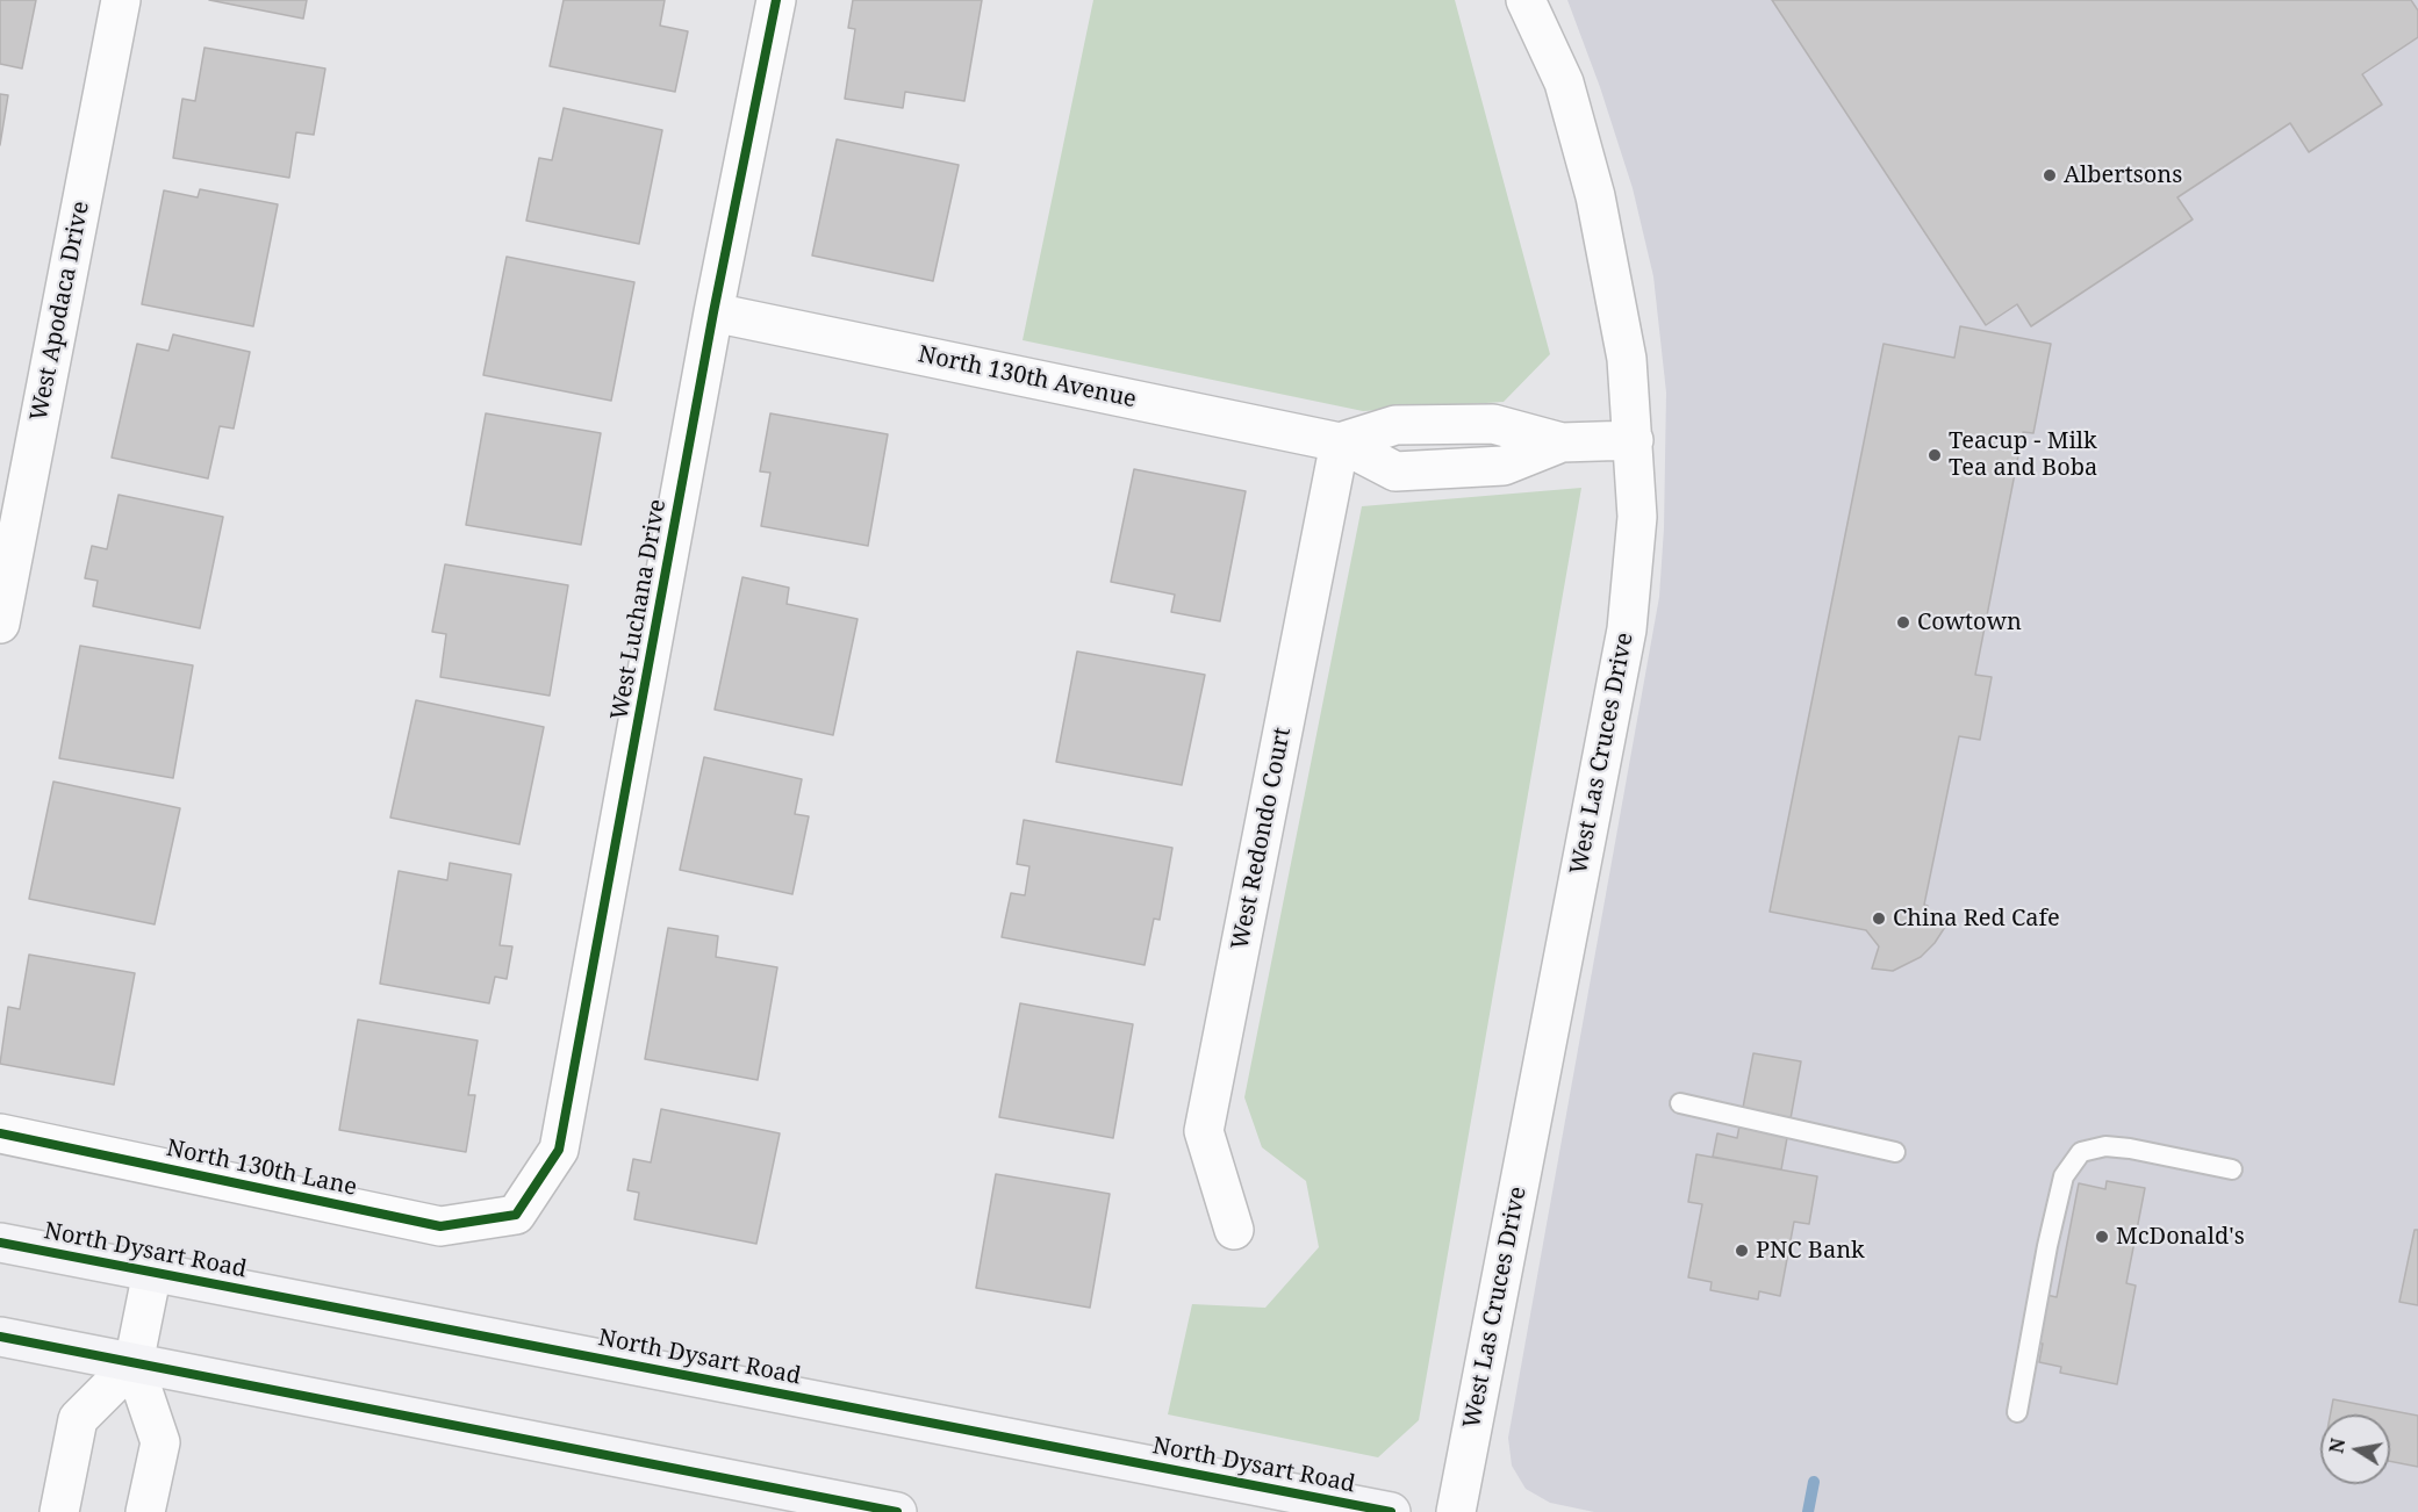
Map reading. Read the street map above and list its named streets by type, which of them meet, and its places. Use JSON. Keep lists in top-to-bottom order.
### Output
{
  "streets": {
    "main road": ["North Dysart Road"],
    "street": [
      "West Apodaca Drive",
      "North 130th Avenue",
      "West Luchana Drive",
      "West Las Cruces Drive",
      "West Redondo Court",
      "North 130th Lane"
    ]
  },
  "crossings": [
    ["North 130th Avenue", "West Luchana Drive"],
    ["North 130th Avenue", "West Las Cruces Drive"],
    ["North 130th Avenue", "West Redondo Court"],
    ["West Luchana Drive", "North 130th Lane"]
  ],
  "places": [
    "Albertsons",
    "Teacup - Milk Tea and Boba",
    "Cowtown",
    "China Red Cafe",
    "McDonald's",
    "PNC Bank"
  ],
  "north": "left"
}
